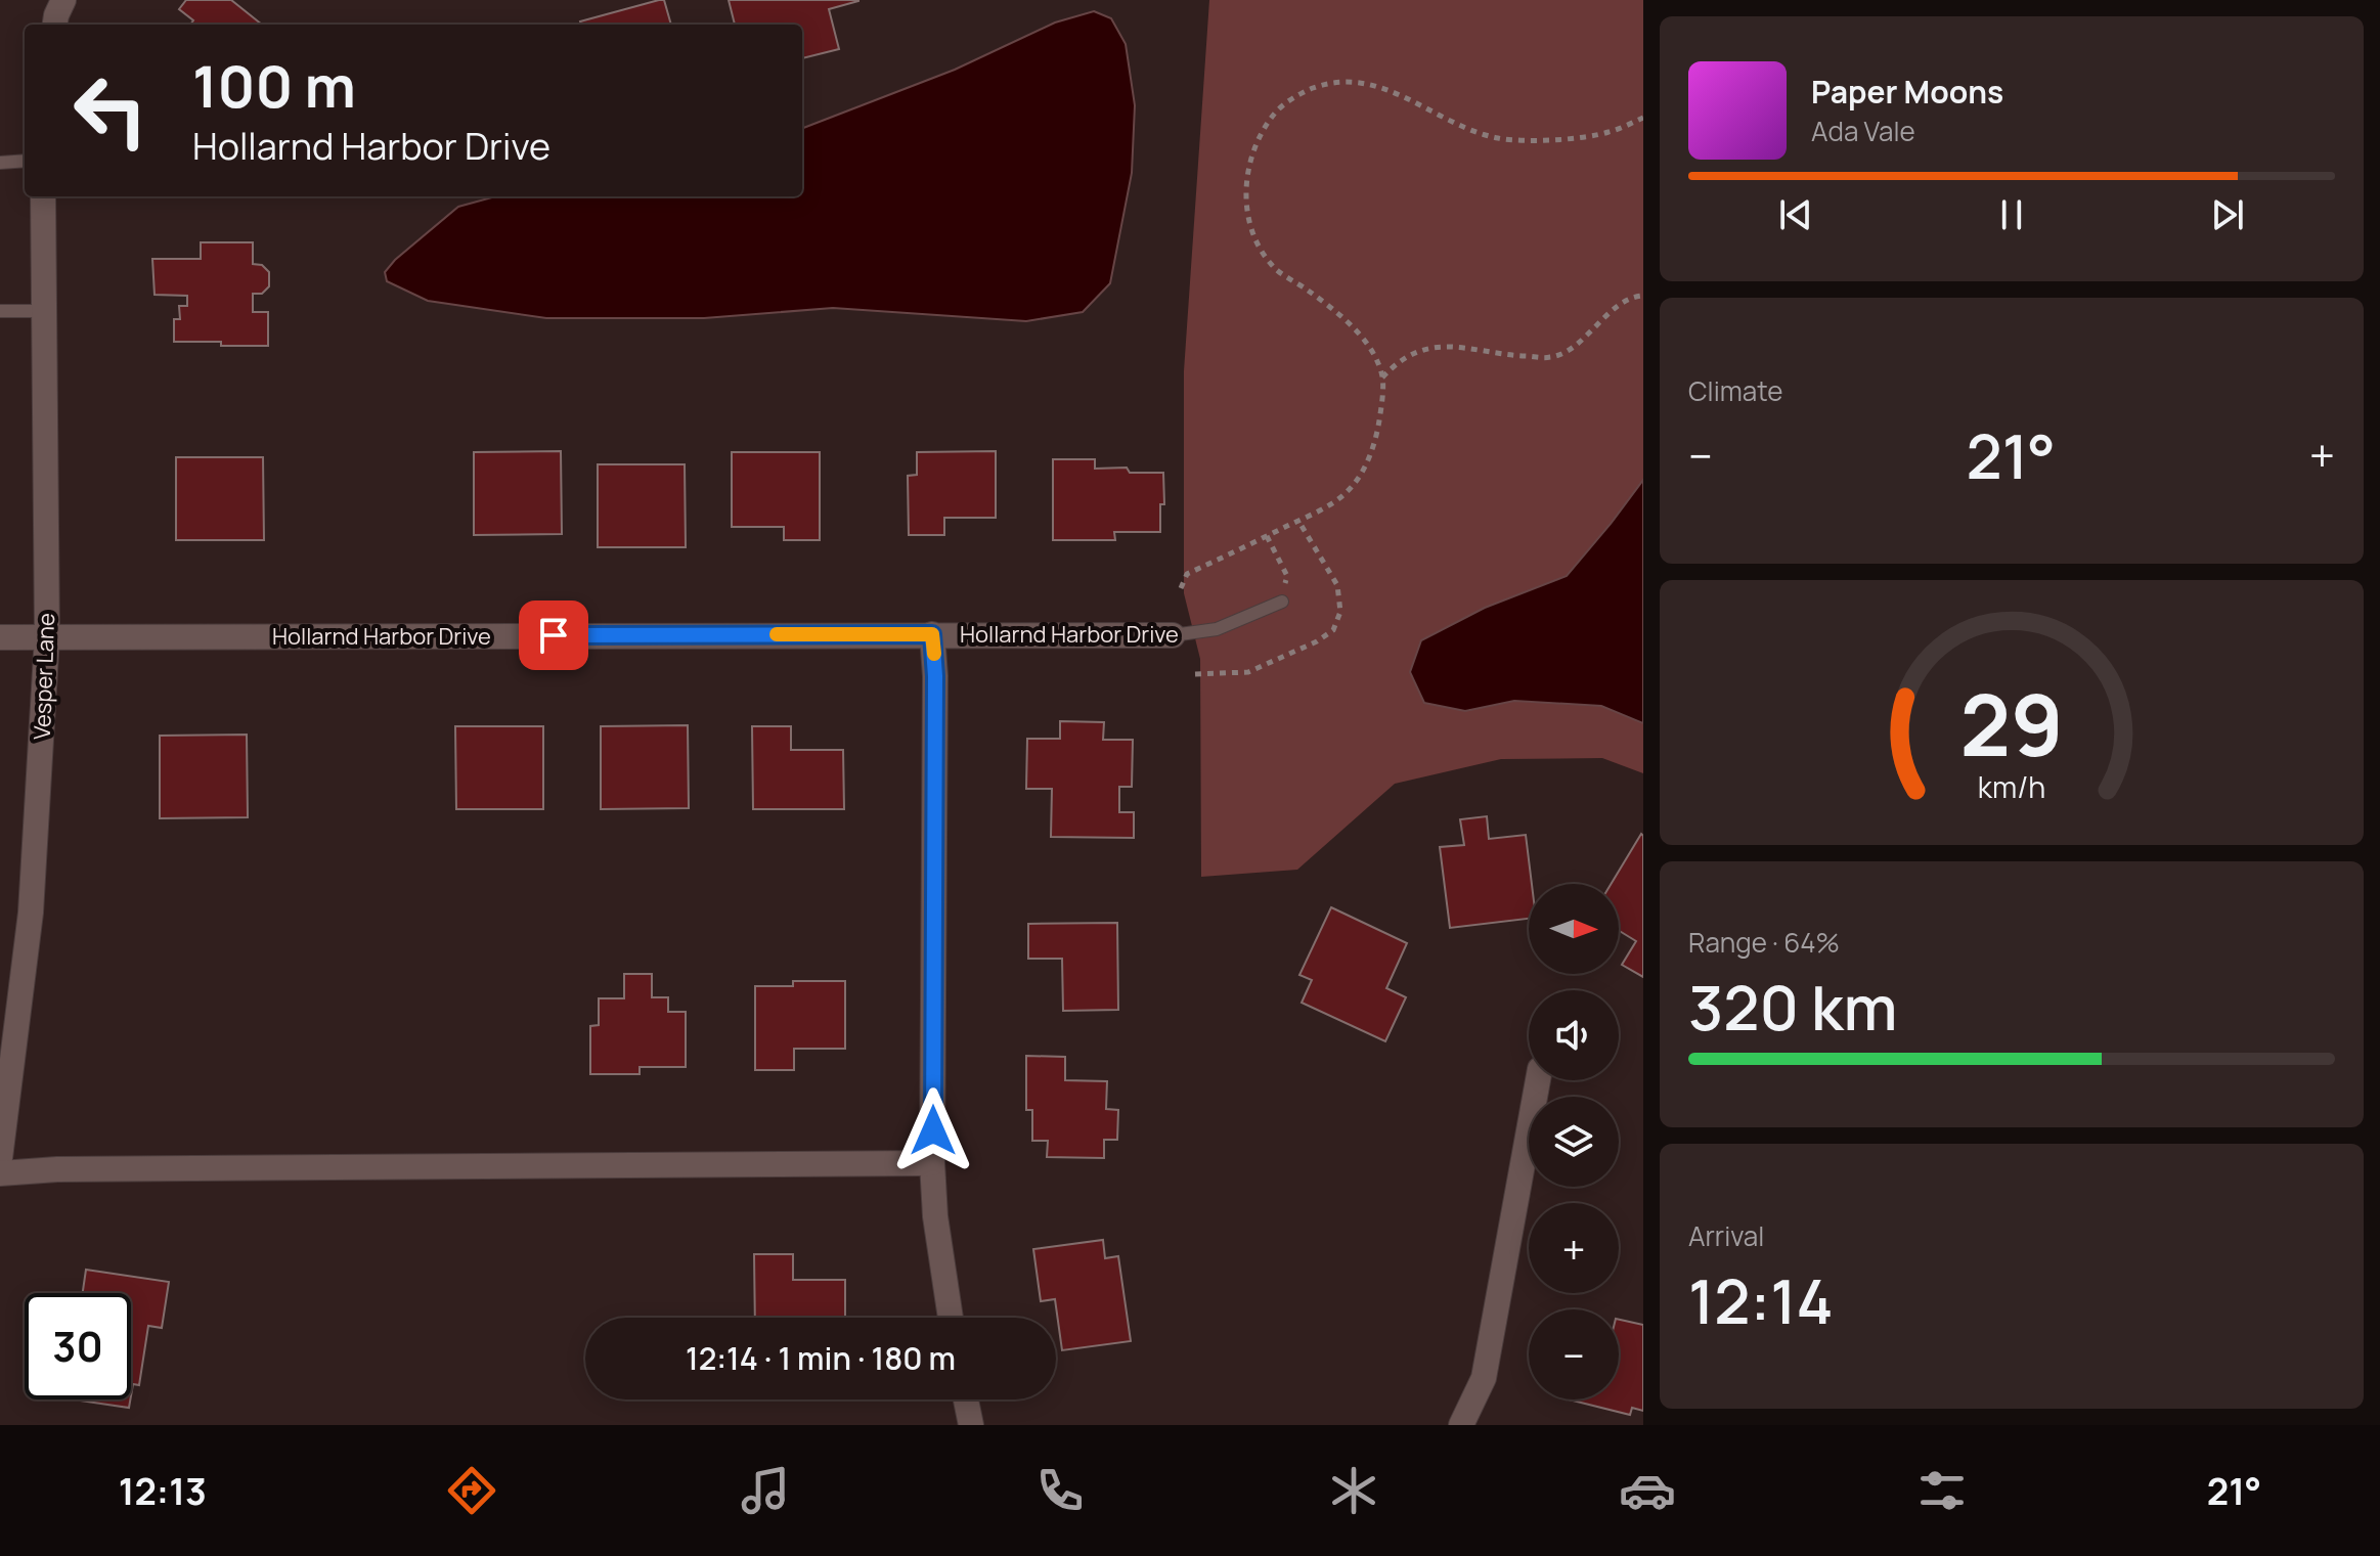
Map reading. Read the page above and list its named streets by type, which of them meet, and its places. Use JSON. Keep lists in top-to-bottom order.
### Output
{
  "streets": {
    "street": ["Hollarnd Harbor Drive", "Vesper Lane"]
  },
  "crossings": [
    ["Hollarnd Harbor Drive", "Vesper Lane"]
  ],
  "north": "right",
  "page": {
    "turn": ["100 m", "Hollarnd Harbor Drive"],
    "song": ["Paper Moons", "Ada Vale"],
    "tile": [
      "Climate",
      ["Range · 64%", "320 km"],
      ["Arrival", "12:14"]
    ],
    "heat": ["−", "21°", "+"],
    "map_buttons": ["+", "−"],
    "limit": "30",
    "trip": "12:14 · 1 min · 180 m",
    "tabs": ["12:13", "21°"],
    "gauge": ["29", "km/h"]
  }
}
